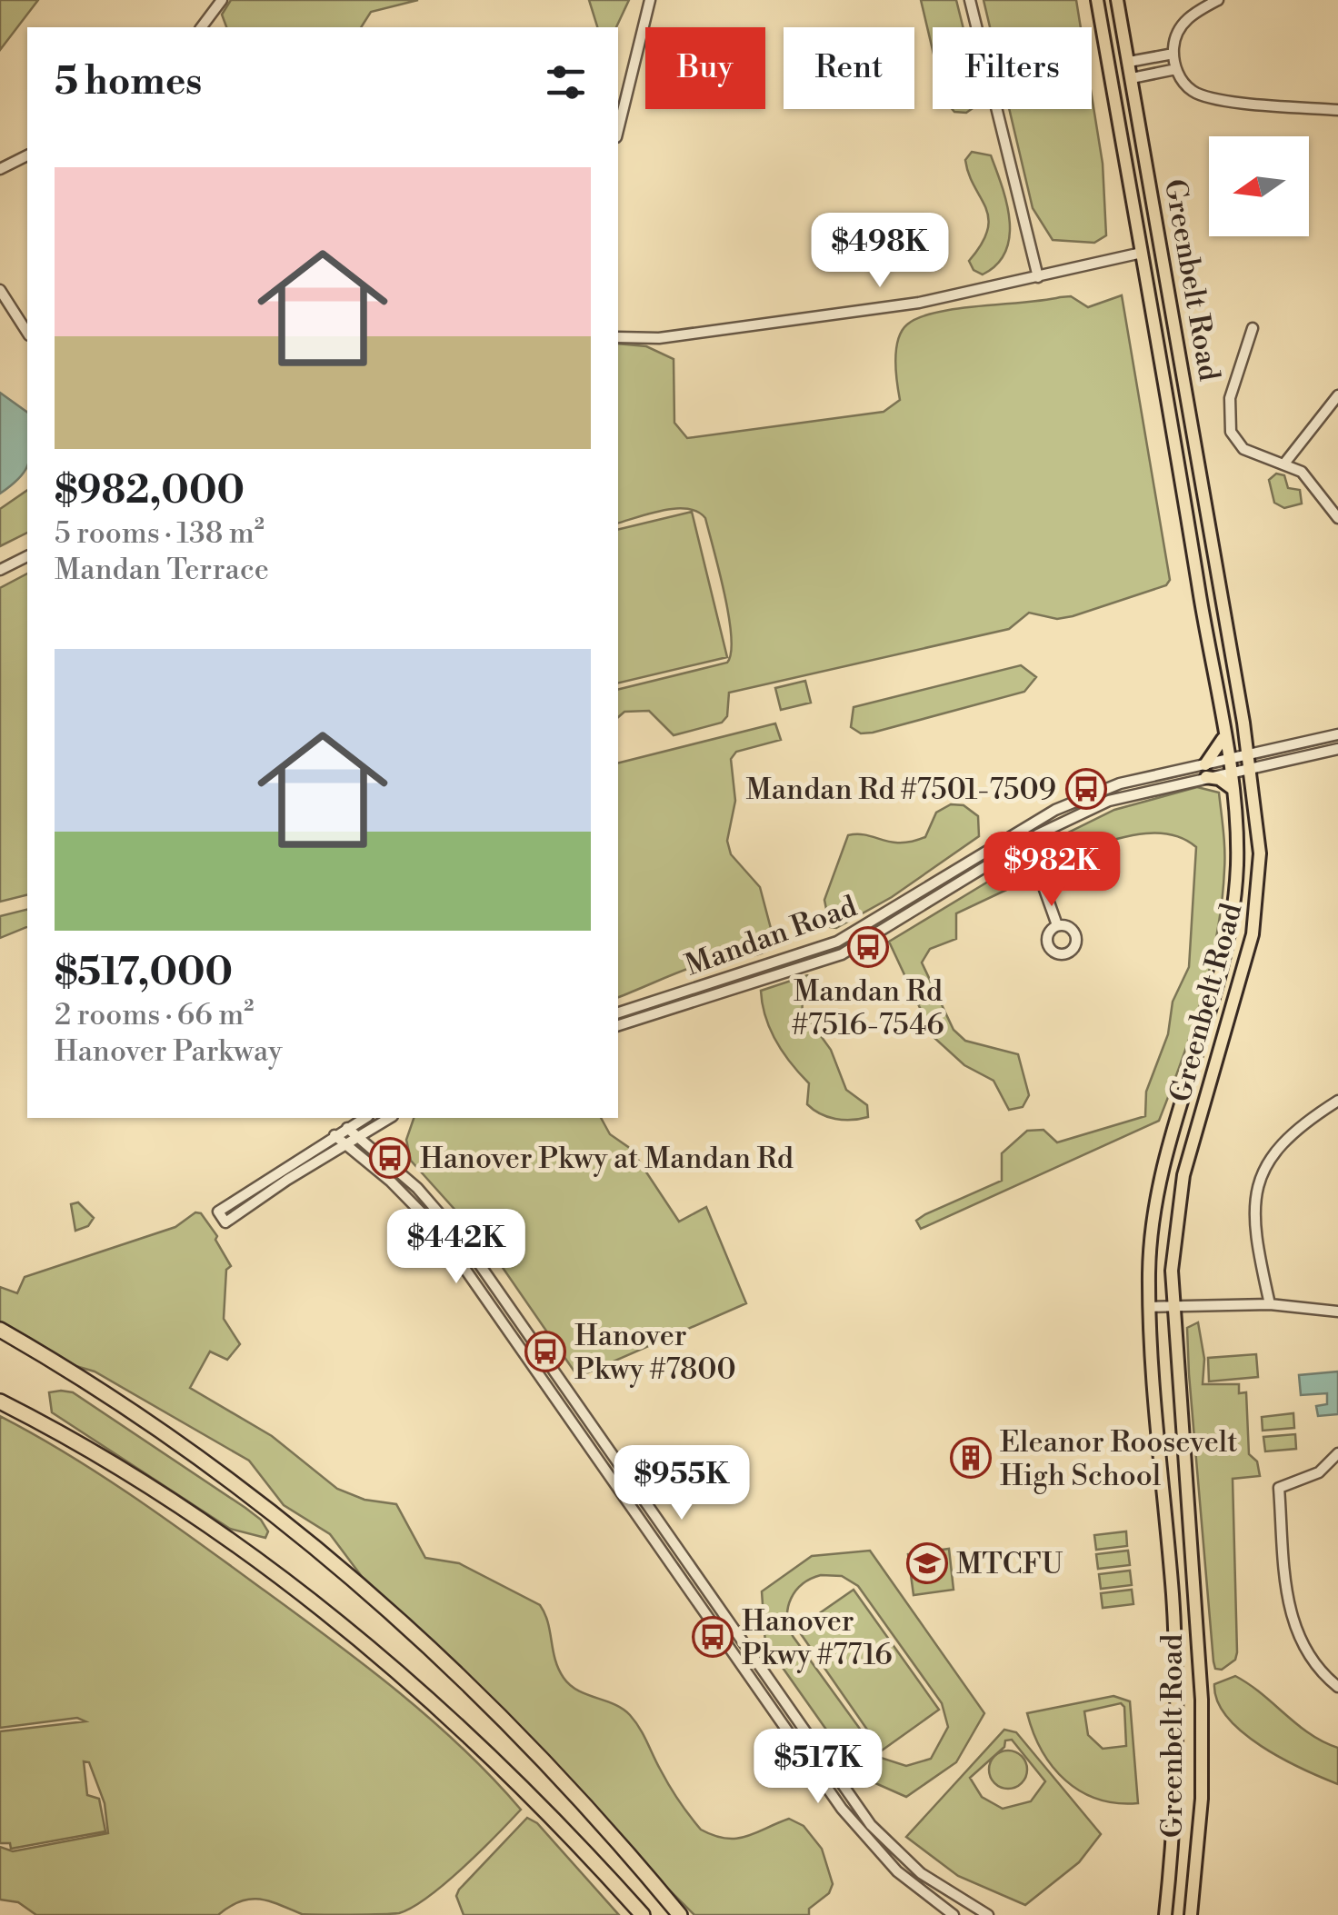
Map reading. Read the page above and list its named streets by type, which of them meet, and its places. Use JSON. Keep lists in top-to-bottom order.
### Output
{
  "streets": {
    "main road": ["Greenbelt Road"],
    "street": ["Mandan Road"]
  },
  "crossings": [
    ["Greenbelt Road", "Mandan Road"]
  ],
  "places": {
    "bus stop": [
      "Mandan Rd #7501-7509",
      "Mandan Rd #7516-7546",
      "Hanover Pkwy at Mandan Rd",
      "Hanover Pkwy #7800",
      "Hanover Pkwy #7716"
    ],
    "building": ["Eleanor Roosevelt High School"],
    "school or university": ["MTCFU"]
  },
  "north": "left",
  "page": {
    "chip": ["Buy", "Rent", "Filters"],
    "heading": "5 homes",
    "list": [
      {
        "name": "$982,000",
        "note": "5 rooms · 138 m² · Mandan Terrace"
      },
      {
        "name": "$517,000",
        "note": "2 rooms · 66 m² · Hanover Parkway"
      }
    ],
    "price": [
      "$498K",
      "$982K",
      "$442K",
      "$955K",
      "$517K"
    ]
  }
}
